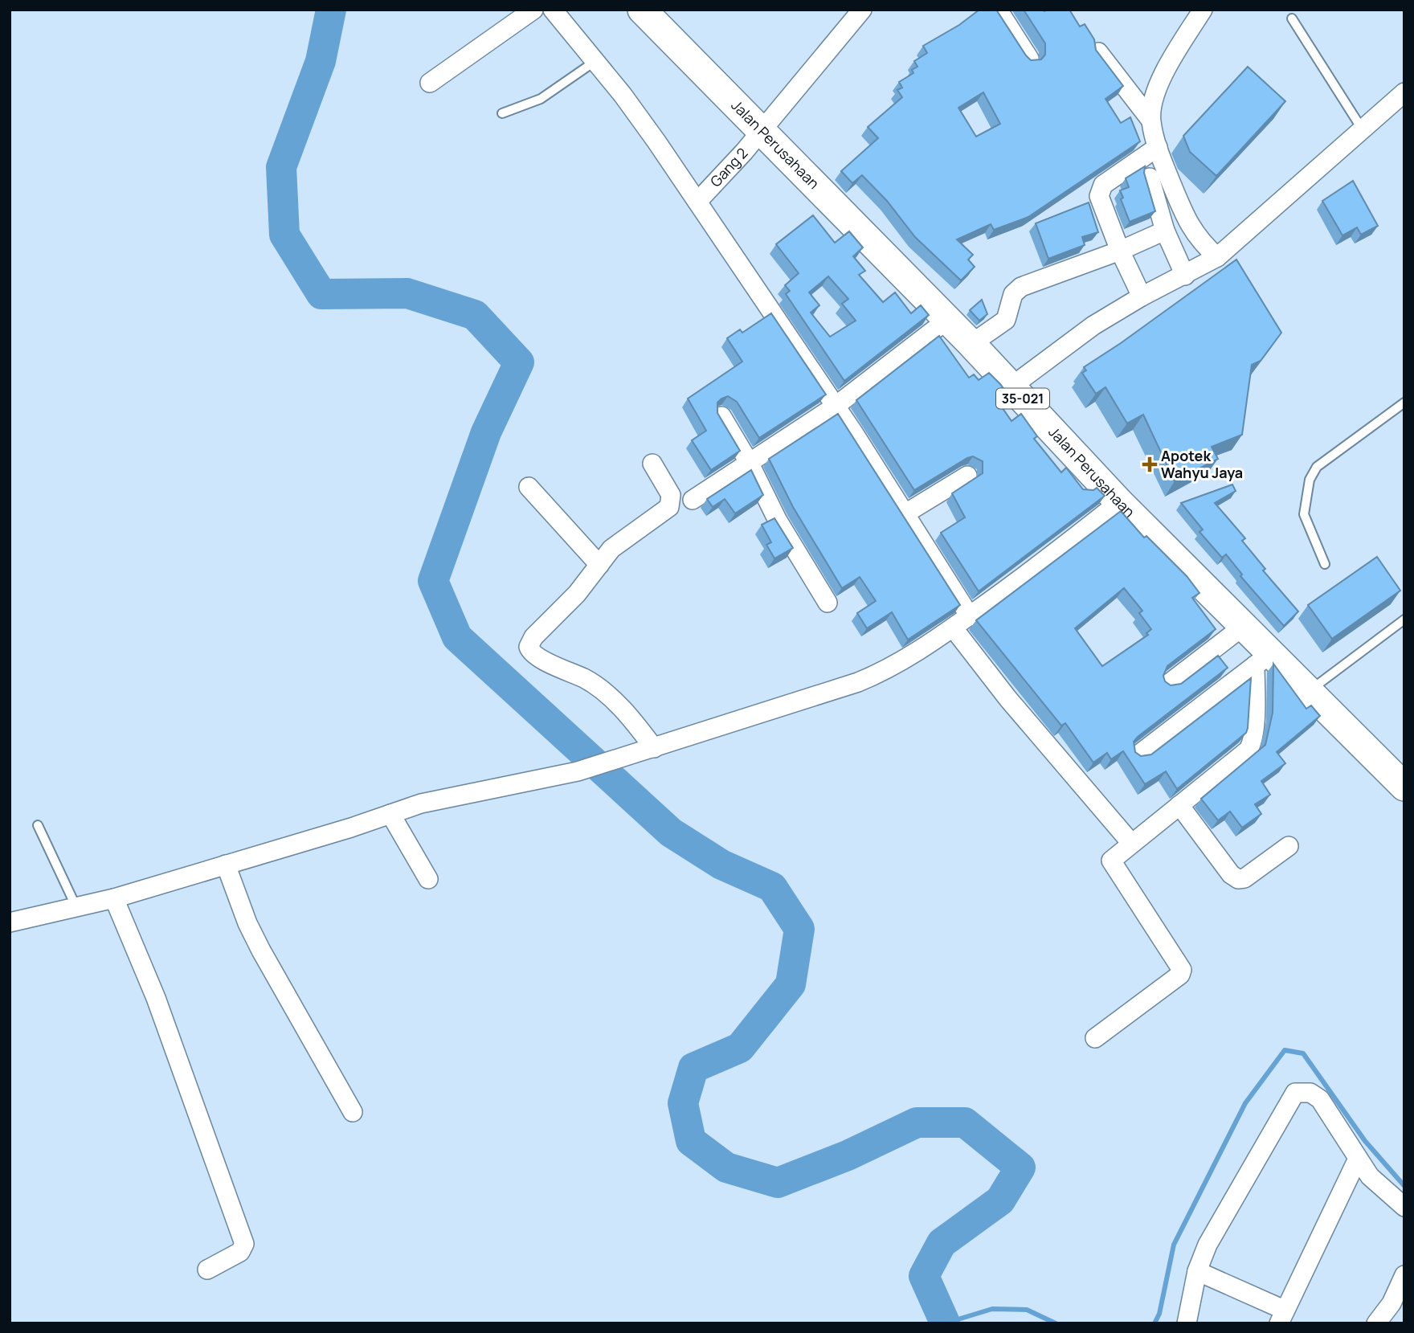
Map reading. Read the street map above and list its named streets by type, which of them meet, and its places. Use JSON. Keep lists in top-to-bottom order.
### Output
{
  "streets": {
    "main road": ["Jalan Perusahaan", "35-021"],
    "street": ["Gang 2"]
  },
  "crossings": [
    ["Jalan Perusahaan", "Gang 2"]
  ],
  "places": {
    "health": ["Apotek Wahyu Jaya"]
  }
}
